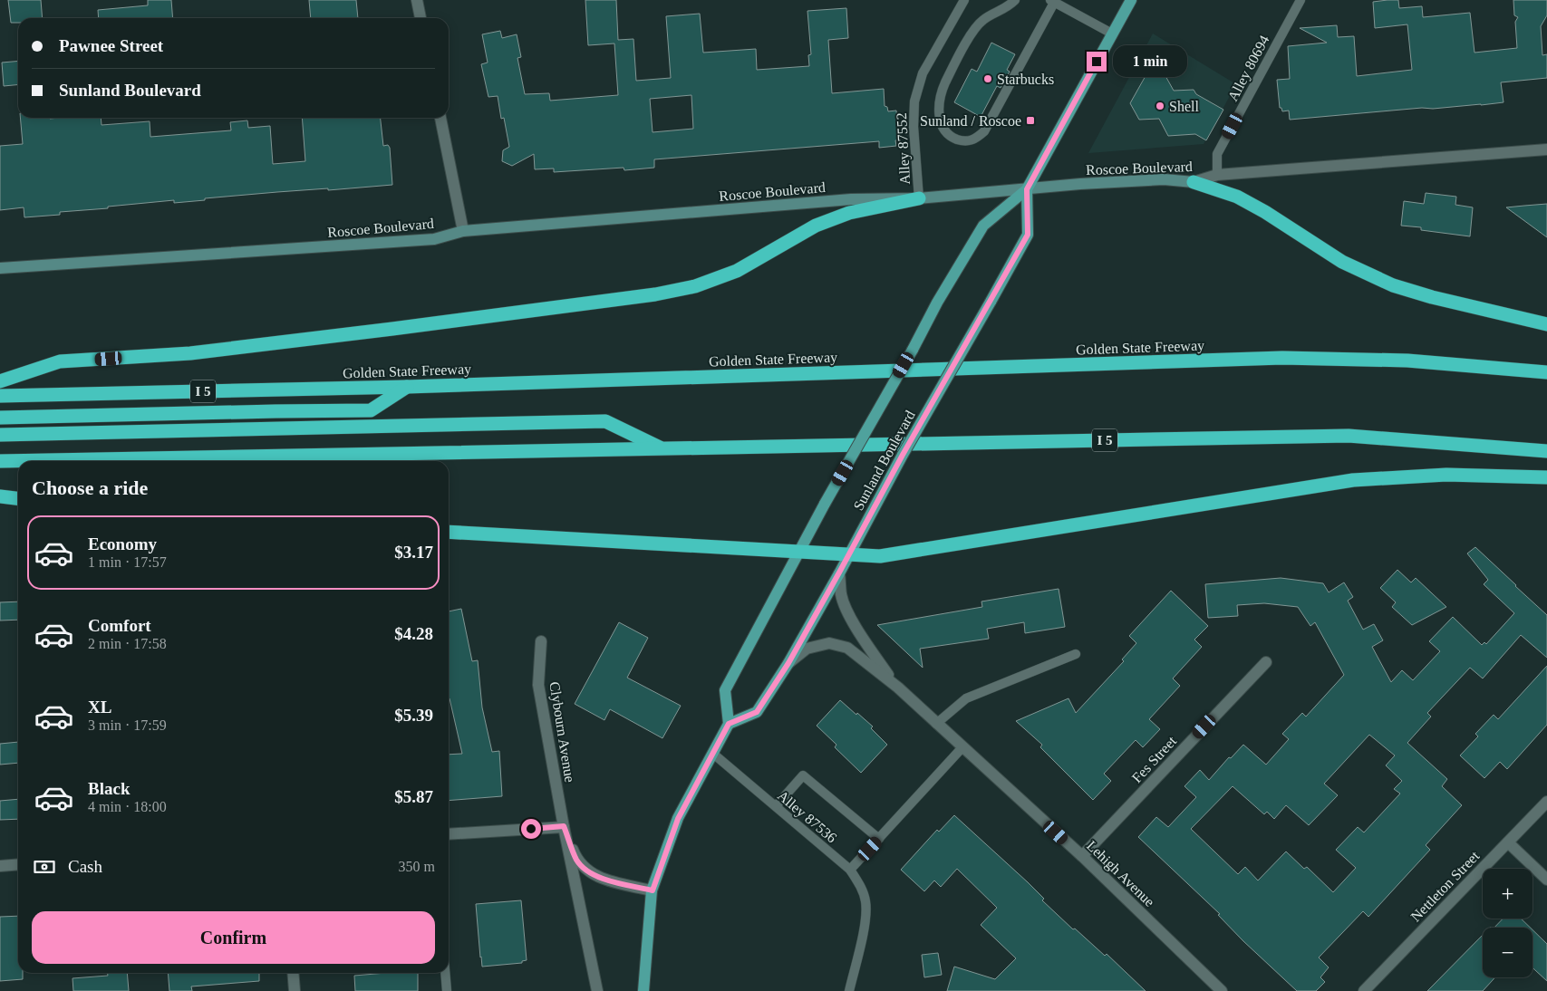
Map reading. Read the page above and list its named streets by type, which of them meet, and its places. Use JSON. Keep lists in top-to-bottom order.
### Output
{
  "streets": {
    "highway": ["Golden State Freeway", "I 5"],
    "main road": ["Roscoe Boulevard", "Sunland Boulevard"],
    "street": [
      "Clybourn Avenue",
      "Fes Street",
      "Lehigh Avenue",
      "Nettleton Street"
    ],
    "lane": ["Alley 80694", "Alley 87552", "Alley 87536"]
  },
  "crossings": [
    ["Alley 80694", "Roscoe Boulevard"],
    ["Alley 87552", "Roscoe Boulevard"],
    ["Roscoe Boulevard", "Sunland Boulevard"],
    ["Sunland Boulevard", "Lehigh Avenue"],
    ["Fes Street", "Lehigh Avenue"]
  ],
  "places": {
    "other": ["Starbucks", "Shell"],
    "transit": ["Sunland / Roscoe"]
  },
  "page": {
    "banner": ["Pawnee Street", "Sunland Boulevard"],
    "bubble": "1 min",
    "heading": "Choose a ride",
    "list": [
      {
        "name": "Economy",
        "note": "1 min · 17:57",
        "value": "$3.17"
      },
      {
        "name": "Comfort",
        "note": "2 min · 17:58",
        "value": "$4.28"
      },
      {
        "name": "XL",
        "note": "3 min · 17:59",
        "value": "$5.39"
      },
      {
        "name": "Black",
        "note": "4 min · 18:00",
        "value": "$5.87"
      }
    ],
    "pay": ["Cash", "350 m"],
    "map_buttons": ["+", "−"],
    "buttons": "Confirm"
  }
}
